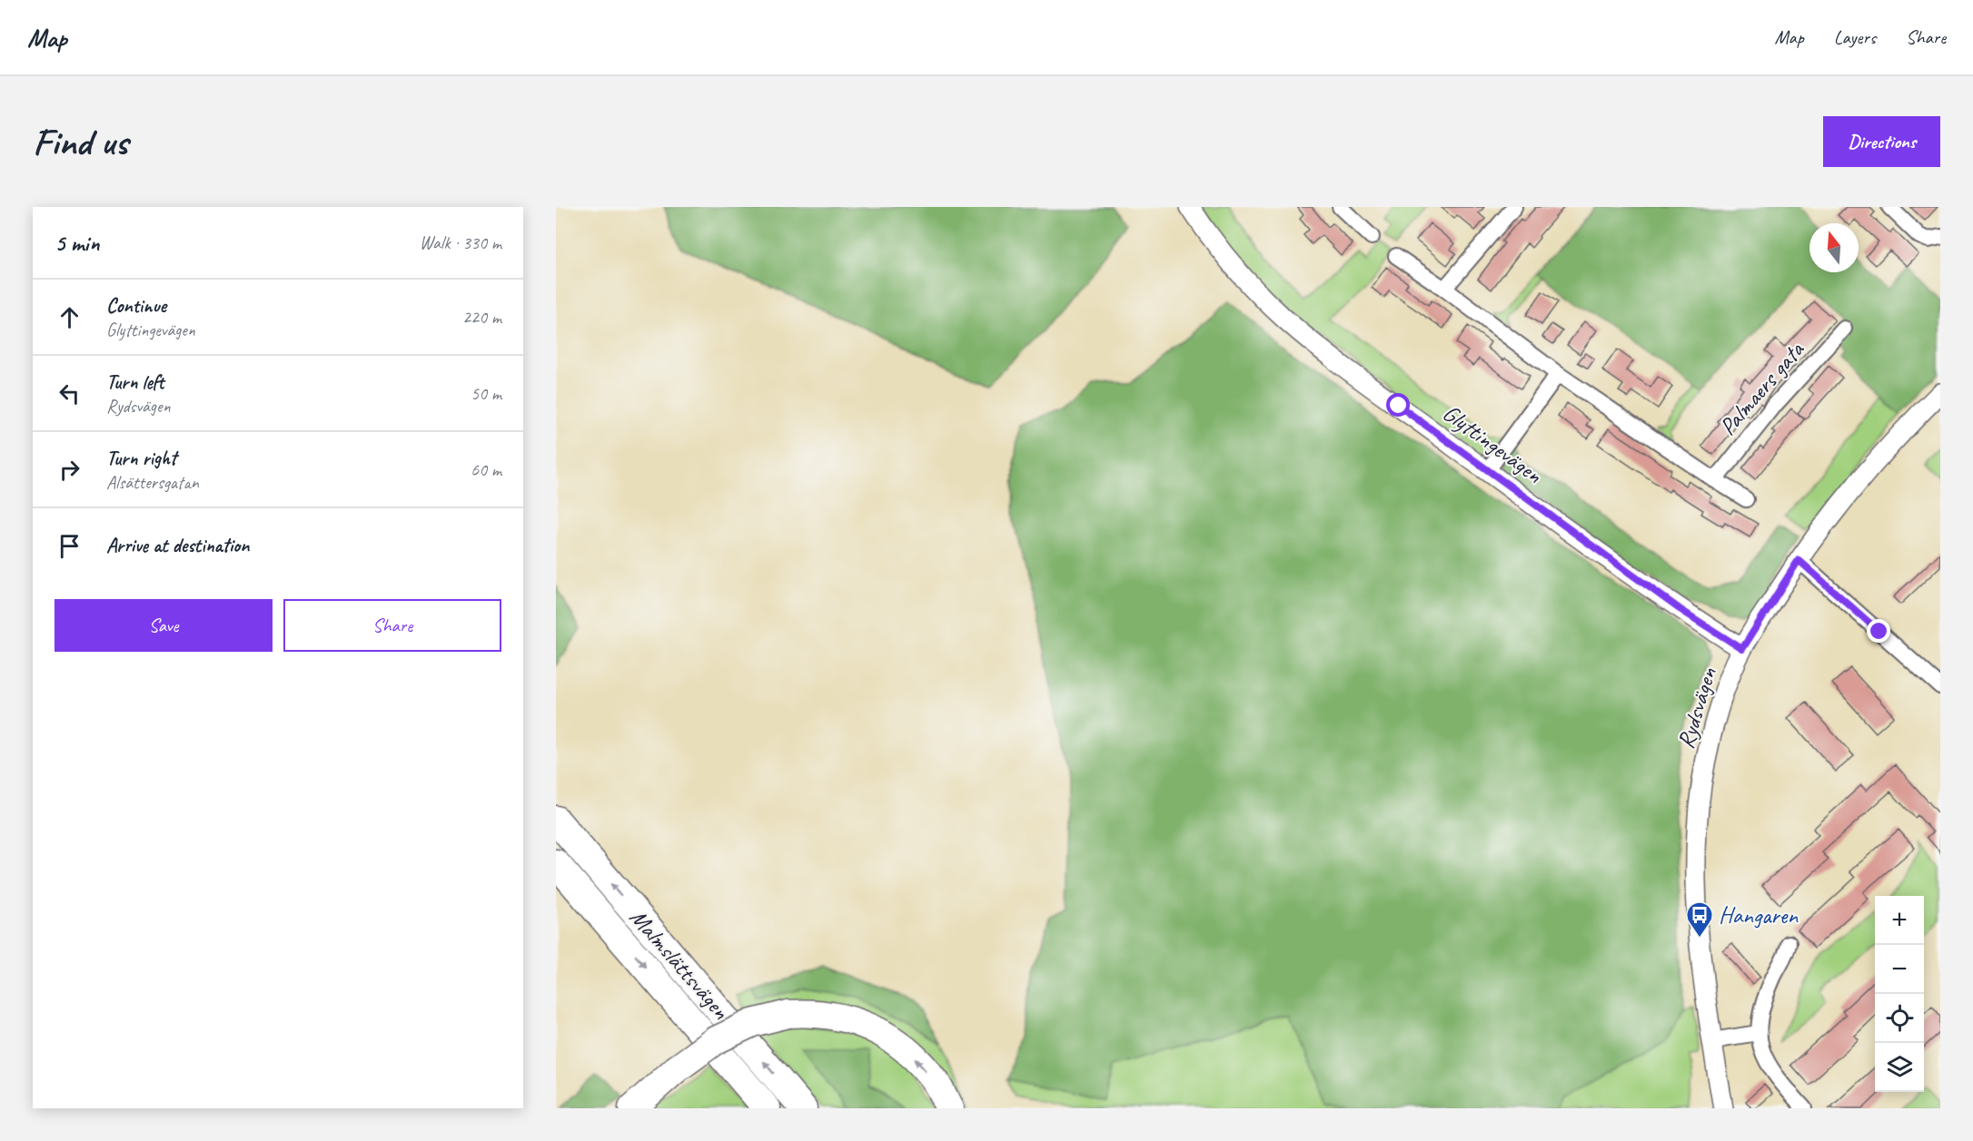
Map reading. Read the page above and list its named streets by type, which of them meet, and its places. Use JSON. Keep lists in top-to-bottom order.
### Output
{
  "streets": {
    "highway": ["Malmslättsvägen"],
    "street": ["Palmaers gata", "Glyttingevägen", "Rydsvägen"]
  },
  "crossings": [
    ["Glyttingevägen", "Rydsvägen"]
  ],
  "places": {
    "bus stop": ["Hangaren"]
  },
  "north": "top",
  "page": {
    "header": "Map",
    "nav": ["Map", "Layers", "Share"],
    "buttons": [
      "Directions",
      ["Save", "Share"]
    ],
    "title": "Find us",
    "heading": ["5 min", "Walk · 330 m"],
    "list": [
      ["Continue", "Glyttingevägen", "220 m"],
      ["Turn left", "Rydsvägen", "50 m"],
      ["Turn right", "Alsättersgatan", "60 m"],
      "Arrive at destination"
    ],
    "map_buttons": ["+", "−"]
  }
}
